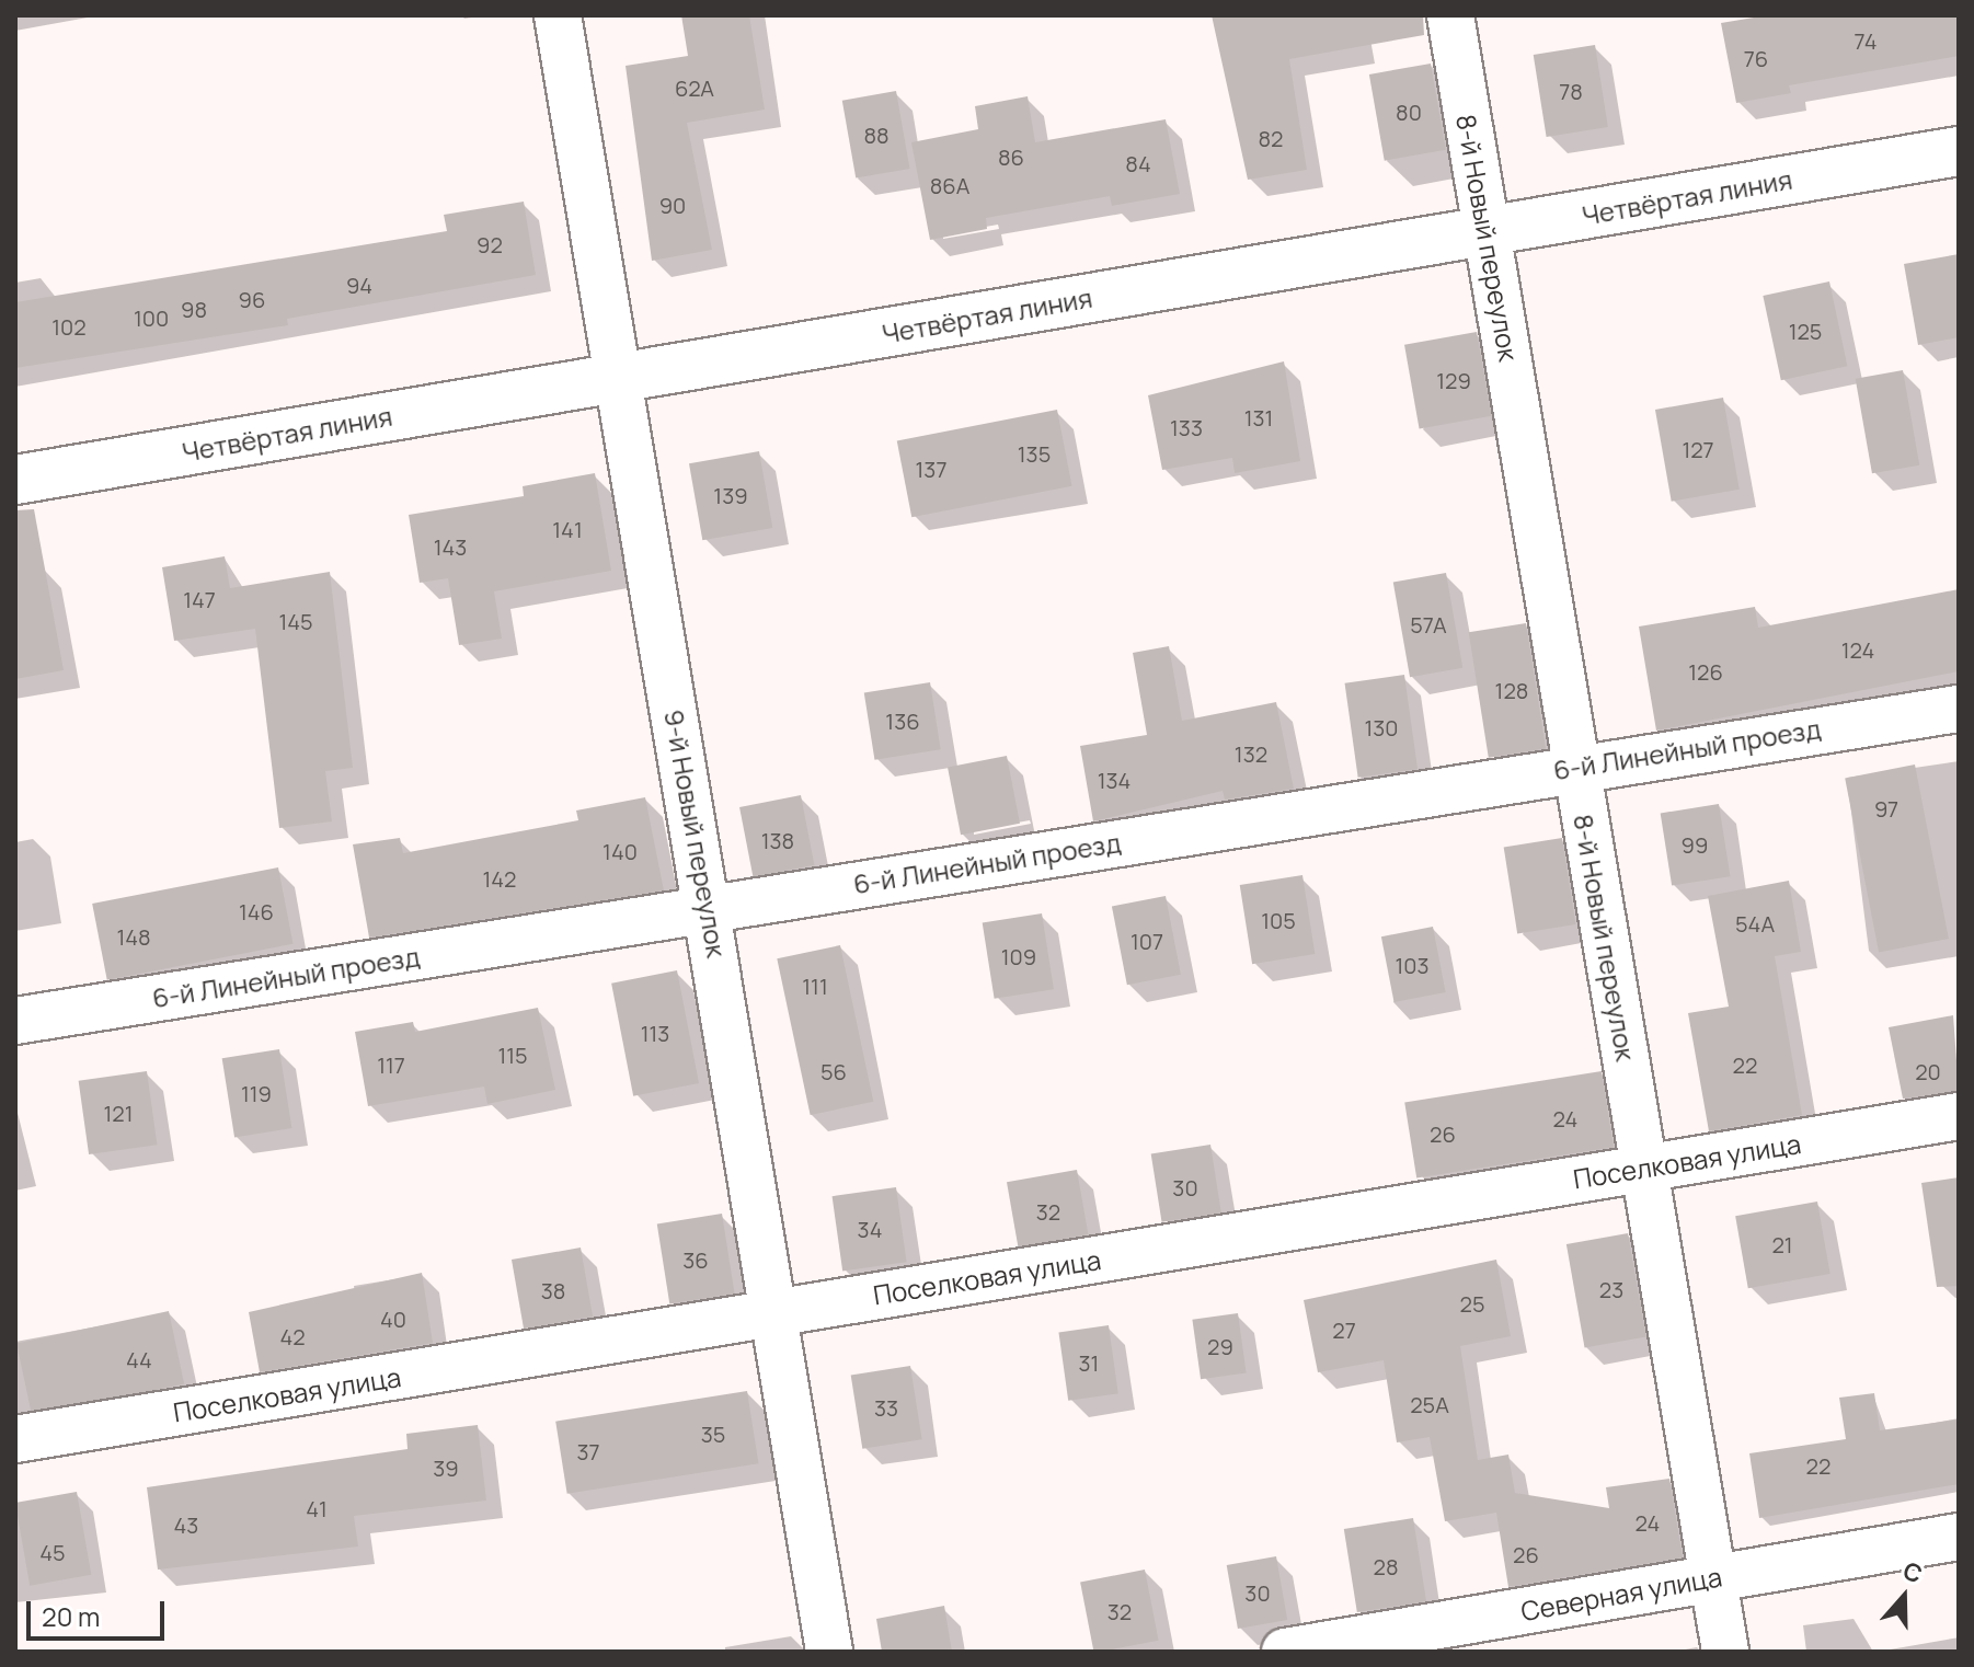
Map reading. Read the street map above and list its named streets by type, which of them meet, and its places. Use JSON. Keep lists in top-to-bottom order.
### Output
{
  "streets": {
    "street": [
      "Четвёртая линия",
      "8-й Новый переулок",
      "6-й Линейный проезд",
      "9-й Новый переулок",
      "Поселковая улица",
      "Северная улица"
    ]
  },
  "crossings": [
    ["Четвёртая линия", "8-й Новый переулок"],
    ["Четвёртая линия", "9-й Новый переулок"],
    ["8-й Новый переулок", "6-й Линейный проезд"],
    ["8-й Новый переулок", "Поселковая улица"],
    ["8-й Новый переулок", "Северная улица"],
    ["6-й Линейный проезд", "9-й Новый переулок"],
    ["9-й Новый переулок", "Поселковая улица"]
  ],
  "house_numbers": [
    "74",
    "76",
    "62А",
    "78",
    "80",
    "88",
    "82",
    "86",
    "84",
    "86А",
    "90",
    "92",
    "94",
    "96",
    "98",
    "100",
    "102",
    "125",
    "129",
    "131",
    "133",
    "127",
    "135",
    "137",
    "139",
    "141",
    "143",
    "147",
    "145",
    "57А",
    "124",
    "126",
    "128",
    "136",
    "130",
    "132",
    "134",
    "97",
    "138",
    "99",
    "140",
    "142",
    "146",
    "105",
    "54А",
    "148",
    "107",
    "109",
    "103",
    "111",
    "113",
    "115",
    "117",
    "22",
    "56",
    "20",
    "119",
    "121",
    "24",
    "26",
    "30",
    "32",
    "34",
    "21",
    "36",
    "23",
    "38",
    "25",
    "40",
    "27",
    "42",
    "29",
    "44",
    "31",
    "25А",
    "33",
    "35",
    "37",
    "22",
    "39",
    "41",
    "24",
    "43",
    "45",
    "26",
    "28",
    "30",
    "32"
  ],
  "scale_bar": "20 m",
  "north": "top"
}
